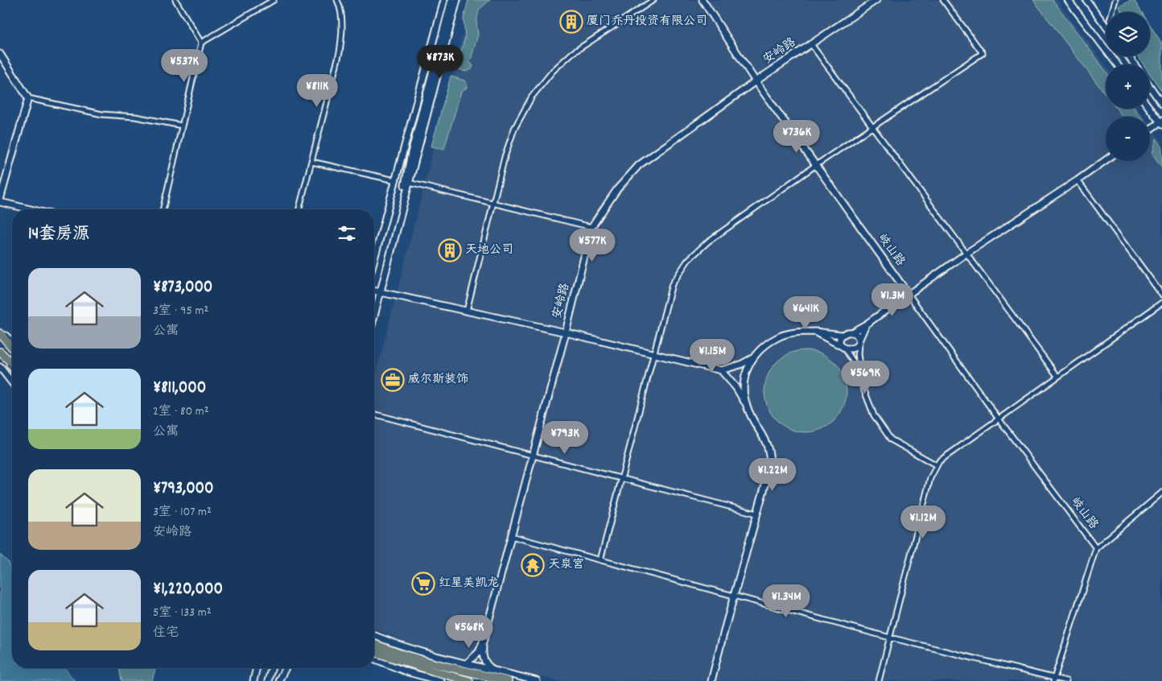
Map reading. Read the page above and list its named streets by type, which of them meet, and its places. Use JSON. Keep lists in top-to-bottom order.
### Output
{
  "streets": {
    "main road": ["安岭路", "岐山路"]
  },
  "crossings": [
    ["安岭路", "岐山路"]
  ],
  "places": {
    "building": ["厦门乔丹投资有限公司", "天地公司"],
    "office": ["威尔斯装饰"],
    "temple": ["天泉宫"],
    "supermarket": ["红星美凯龙"]
  },
  "page": {
    "map_buttons": ["+", "−"],
    "price": [
      "¥873K",
      "¥537K",
      "¥811K",
      "¥736K",
      "¥577K",
      "¥1.3M",
      "¥641K",
      "¥1.15M",
      "¥569K",
      "¥793K",
      "¥1.22M",
      "¥1.12M",
      "¥1.34M",
      "¥568K"
    ],
    "heading": "14套房源",
    "list": [
      {
        "name": "¥873,000",
        "note": "3室 · 95 m² · 公寓"
      },
      {
        "name": "¥811,000",
        "note": "2室 · 80 m² · 公寓"
      },
      {
        "name": "¥793,000",
        "note": "3室 · 107 m² · 安岭路"
      },
      {
        "name": "¥1,220,000",
        "note": "5室 · 133 m² · 住宅"
      }
    ]
  }
}
